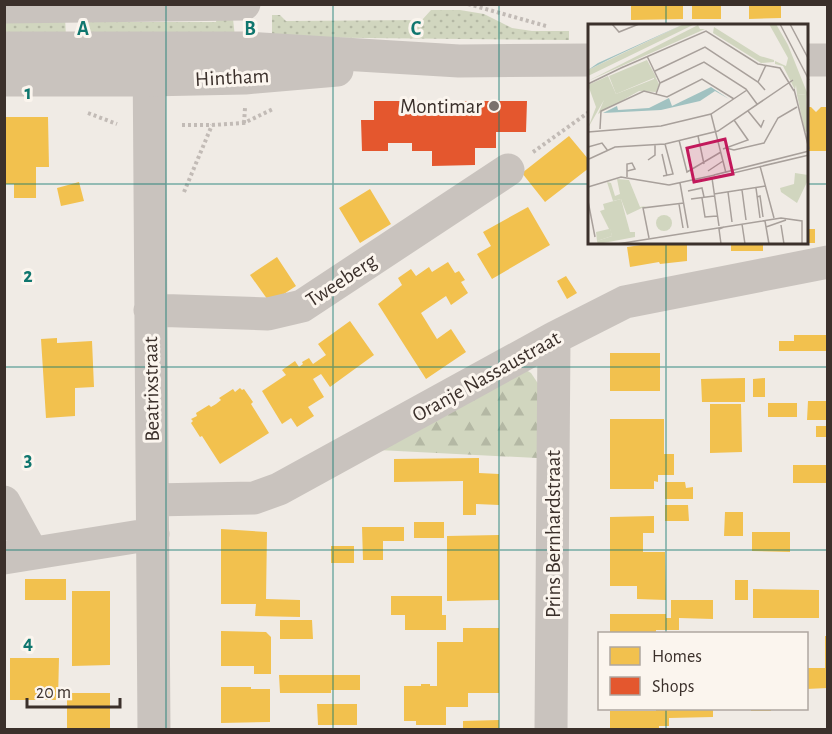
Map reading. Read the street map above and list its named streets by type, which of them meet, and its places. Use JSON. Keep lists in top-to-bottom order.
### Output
{
  "streets": {
    "street": [
      "Hintham",
      "Tweeberg",
      "Oranje Nassaustraat",
      "Beatrixstraat",
      "Prins Bernhardstraat"
    ]
  },
  "crossings": [
    ["Hintham", "Beatrixstraat"],
    ["Tweeberg", "Beatrixstraat"],
    ["Oranje Nassaustraat", "Beatrixstraat"],
    ["Oranje Nassaustraat", "Prins Bernhardstraat"]
  ],
  "places": ["Montimar"],
  "legend": ["Homes", "Shops"],
  "scale_bar": "20 m",
  "grid": {
    "columns": ["A", "B", "C"],
    "rows": [
      "1",
      "2",
      "3",
      "4"
    ]
  }
}
